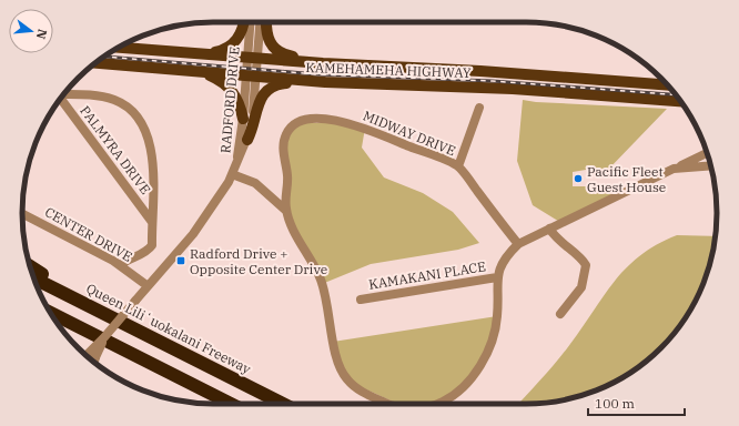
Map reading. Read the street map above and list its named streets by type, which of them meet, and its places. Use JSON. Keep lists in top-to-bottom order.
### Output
{
  "streets": {
    "highway": ["Queen Liliʻuokalani Freeway"],
    "main road": ["KAMEHAMEHA HIGHWAY"],
    "street": [
      "RADFORD DRIVE",
      "MIDWAY DRIVE",
      "PALMYRA DRIVE",
      "CENTER DRIVE",
      "KAMAKANI PLACE"
    ]
  },
  "crossings": [
    ["KAMEHAMEHA HIGHWAY", "RADFORD DRIVE"],
    ["RADFORD DRIVE", "CENTER DRIVE"]
  ],
  "places": {
    "other": ["Pacific Fleet Guest House"],
    "transit": ["Radford Drive + Opposite Center Drive"]
  },
  "scale_bar": "100 m",
  "north": "right"
}
